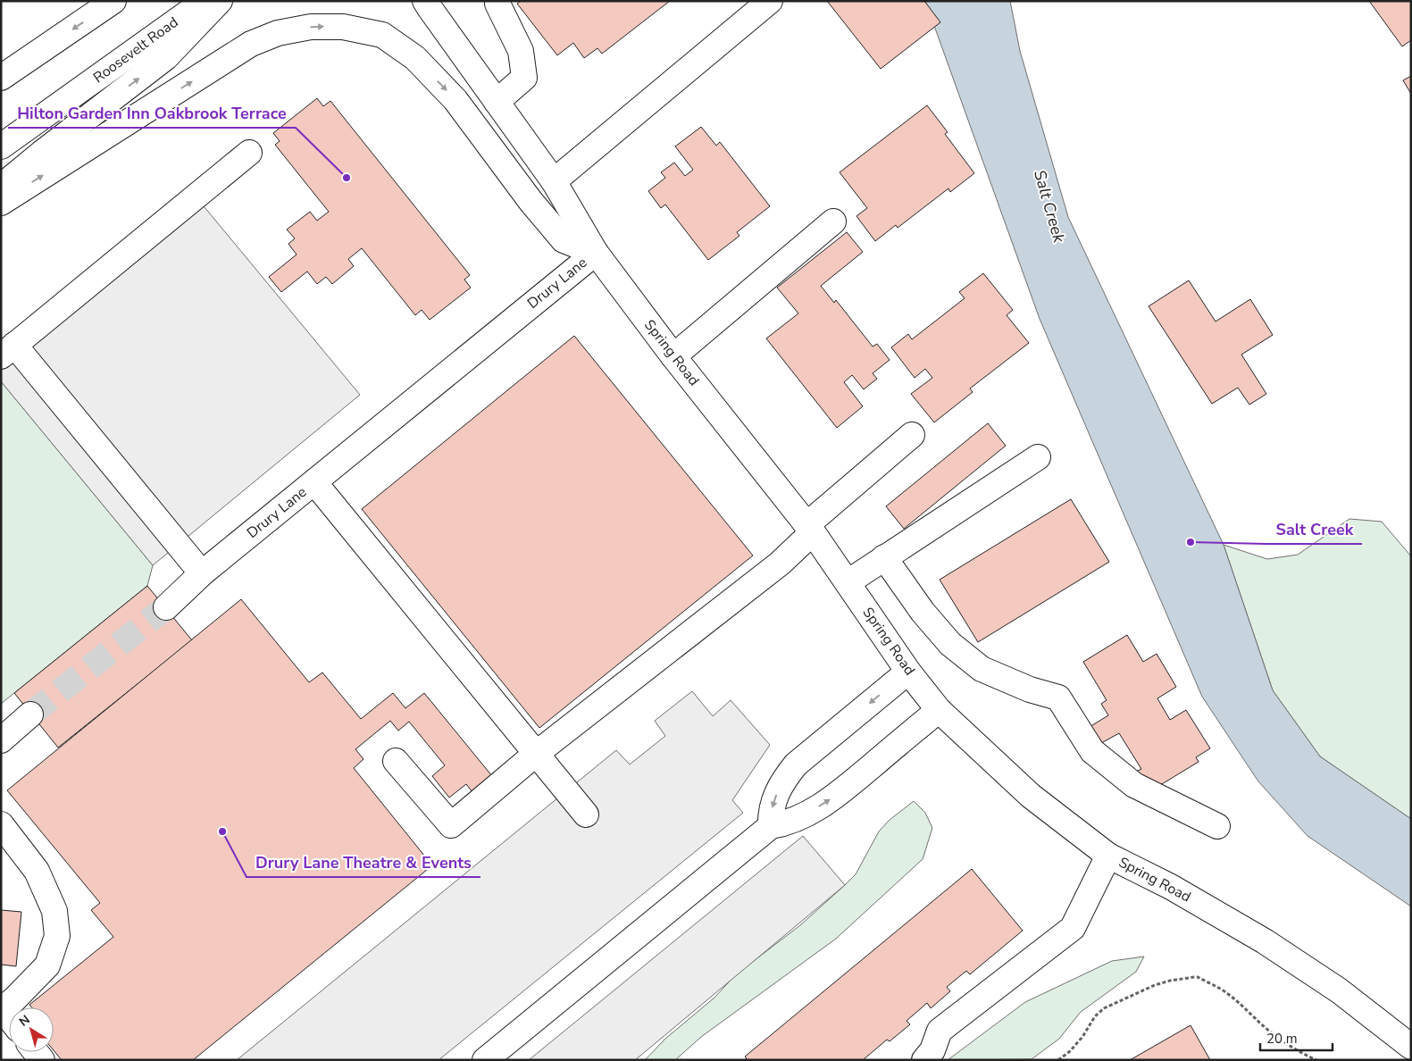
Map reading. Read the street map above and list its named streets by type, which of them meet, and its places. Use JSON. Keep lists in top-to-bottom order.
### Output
{
  "streets": {
    "main road": ["Roosevelt Road", "Drury Lane", "Spring Road"]
  },
  "crossings": [
    ["Drury Lane", "Spring Road"]
  ],
  "water": ["Salt Creek"],
  "places": ["Hilton Garden Inn Oakbrook Terrace", "Salt Creek", "Drury Lane Theatre & Events"],
  "scale_bar": "20 m",
  "north": "top left"
}
